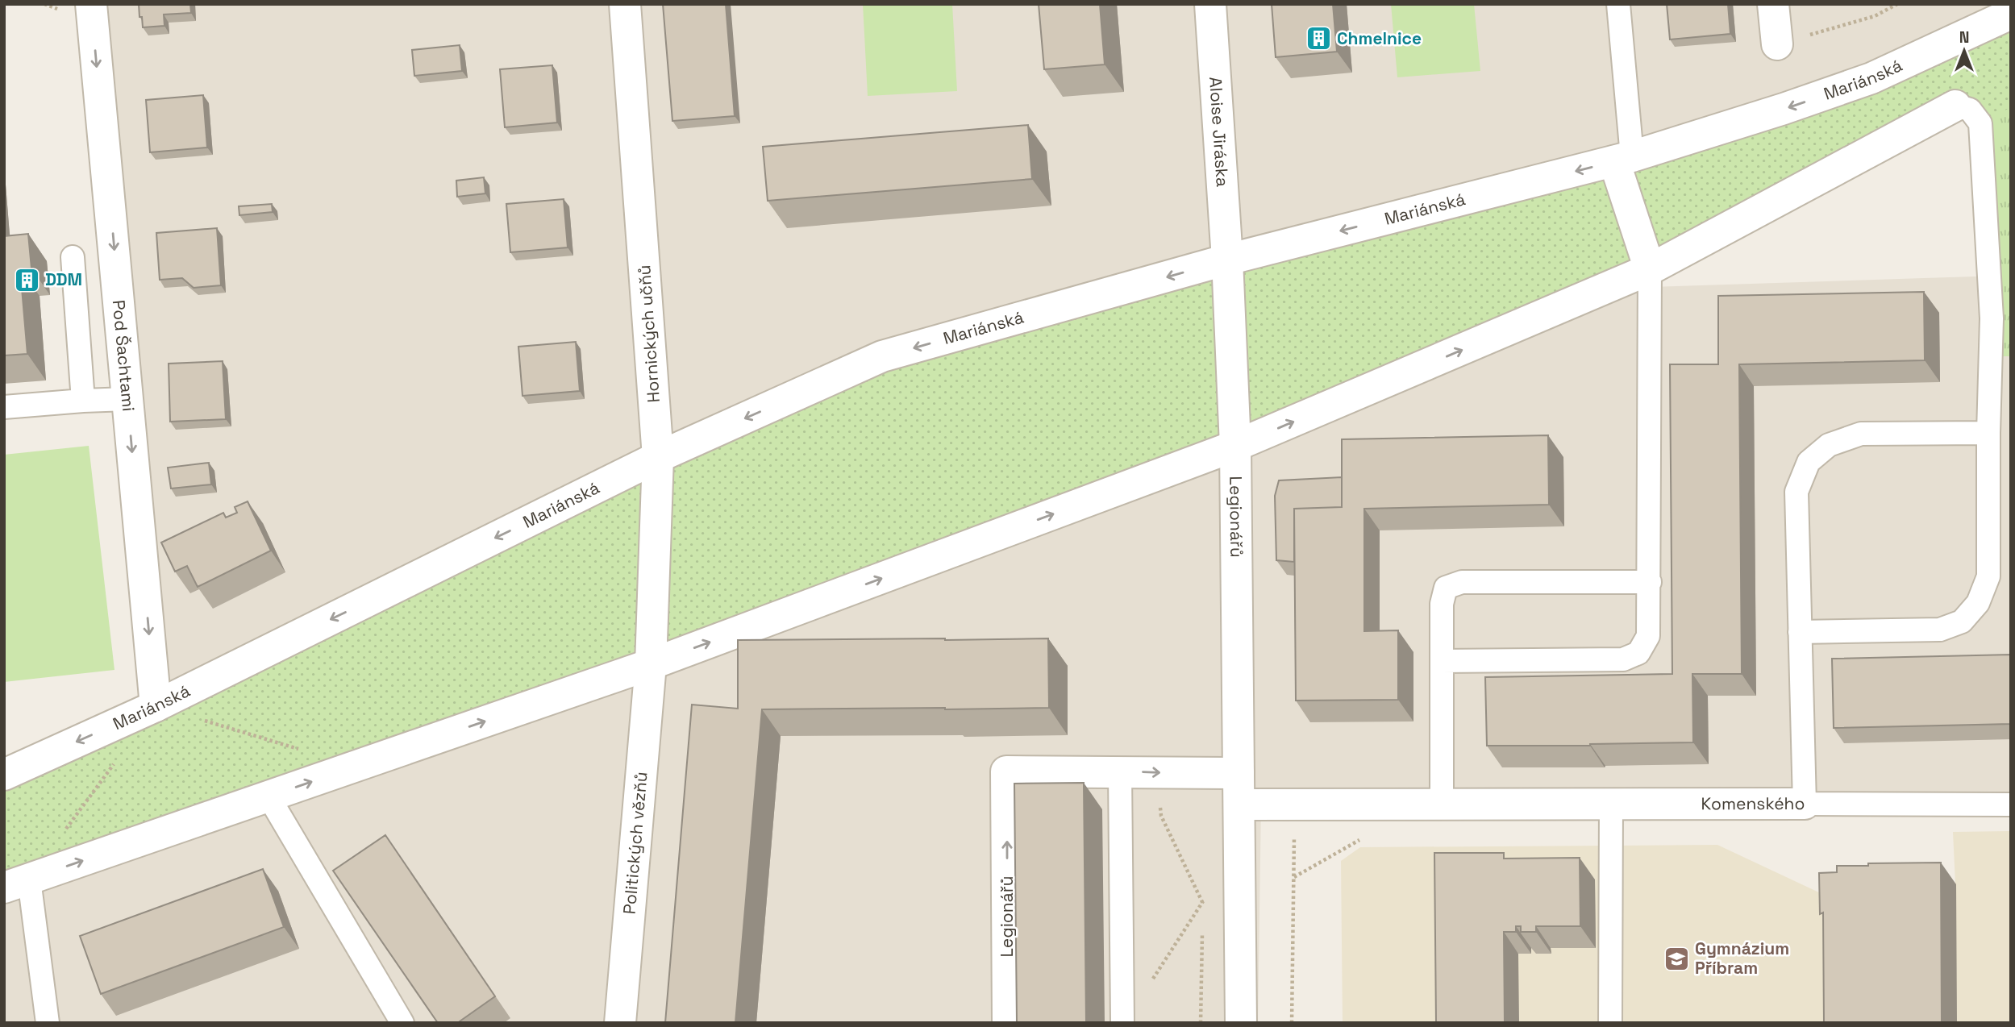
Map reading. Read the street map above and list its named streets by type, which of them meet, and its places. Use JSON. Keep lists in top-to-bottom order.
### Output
{
  "streets": {
    "street": [
      "Mariánská",
      "Aloise Jiráska",
      "Hornických učňů",
      "Pod Šachtami",
      "Legionářů",
      "Komenského",
      "Politických vězňů"
    ]
  },
  "crossings": [
    ["Mariánská", "Aloise Jiráska"],
    ["Mariánská", "Hornických učňů"],
    ["Mariánská", "Pod Šachtami"],
    ["Mariánská", "Legionářů"],
    ["Aloise Jiráska", "Legionářů"],
    ["Hornických učňů", "Politických vězňů"],
    ["Legionářů", "Komenského"]
  ],
  "one_way": ["Pod Šachtami"],
  "places": {
    "building": ["Chmelnice", "DDM"],
    "school or university": ["Gymnázium Příbram"]
  },
  "north": "top"
}
